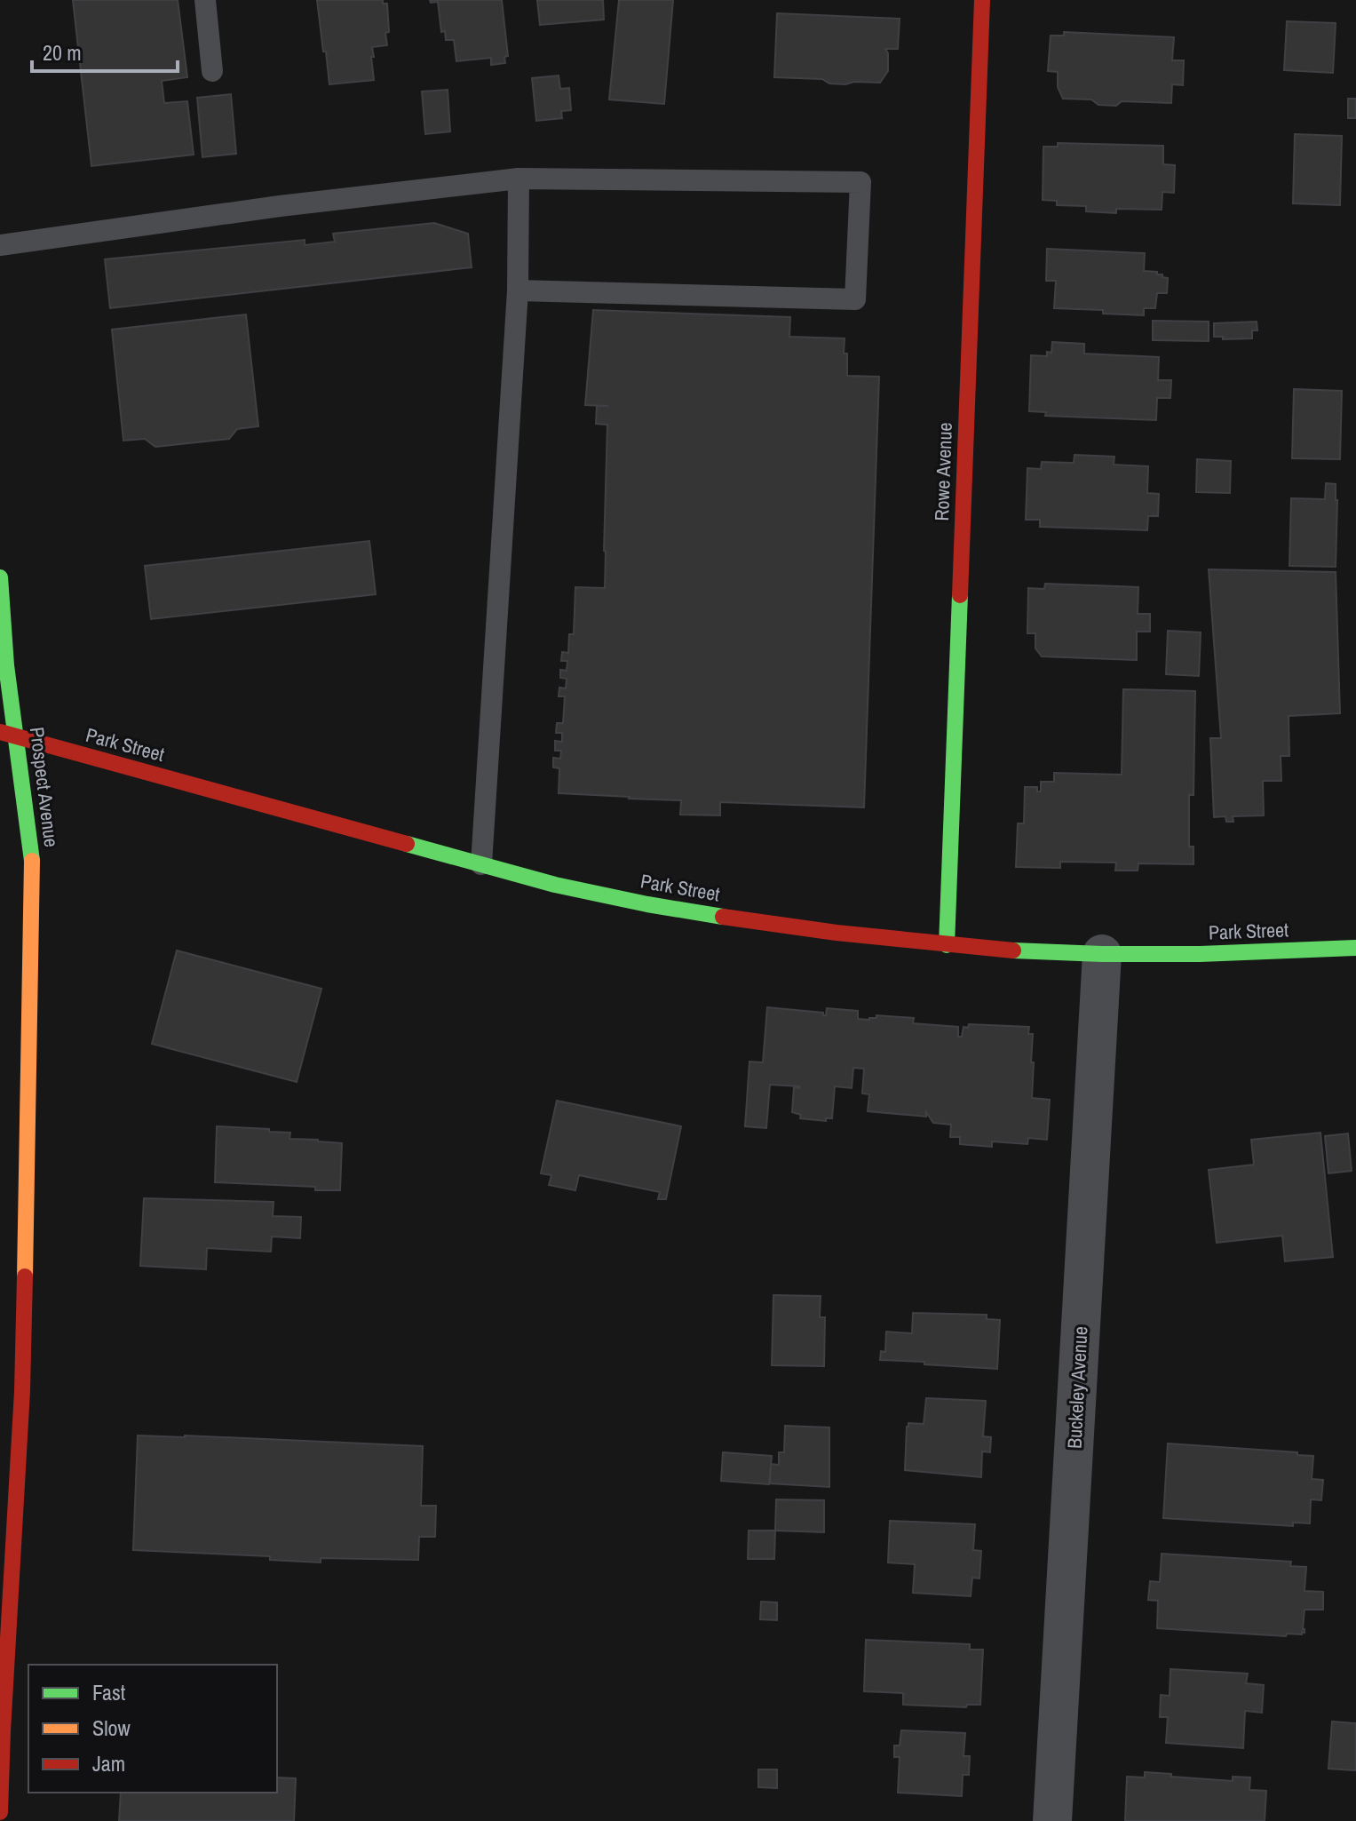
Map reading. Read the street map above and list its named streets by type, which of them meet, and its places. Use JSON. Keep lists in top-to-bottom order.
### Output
{
  "streets": {
    "main road": ["Rowe Avenue", "Park Street", "Prospect Avenue"],
    "street": ["Buckeley Avenue"]
  },
  "crossings": [
    ["Rowe Avenue", "Park Street"],
    ["Park Street", "Prospect Avenue"],
    ["Park Street", "Buckeley Avenue"]
  ],
  "legend": ["Fast", "Slow", "Jam"],
  "scale_bar": "20 m"
}
